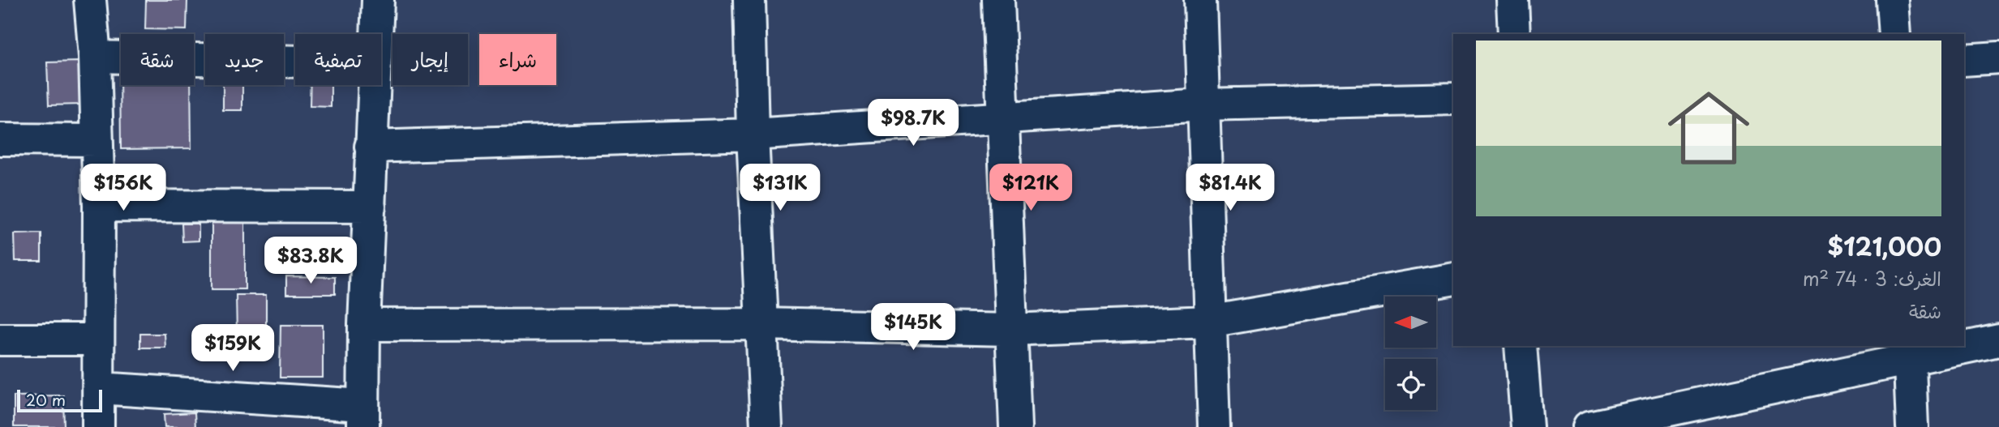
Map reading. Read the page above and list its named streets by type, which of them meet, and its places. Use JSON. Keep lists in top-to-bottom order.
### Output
{
  "scale_bar": "20 m",
  "north": "left",
  "page": {
    "chip": [
      "شراء",
      "إيجار",
      "تصفية",
      "جديد",
      "شقة"
    ],
    "list": [
      {
        "name": "$121,000",
        "note": "الغرف: 3 · 74 m² · شقة"
      }
    ],
    "price": [
      "$98.7K",
      "$156K",
      "$131K",
      "$121K",
      "$81.4K",
      "$83.8K",
      "$145K",
      "$159K"
    ],
    "scale": "20 m"
  }
}
